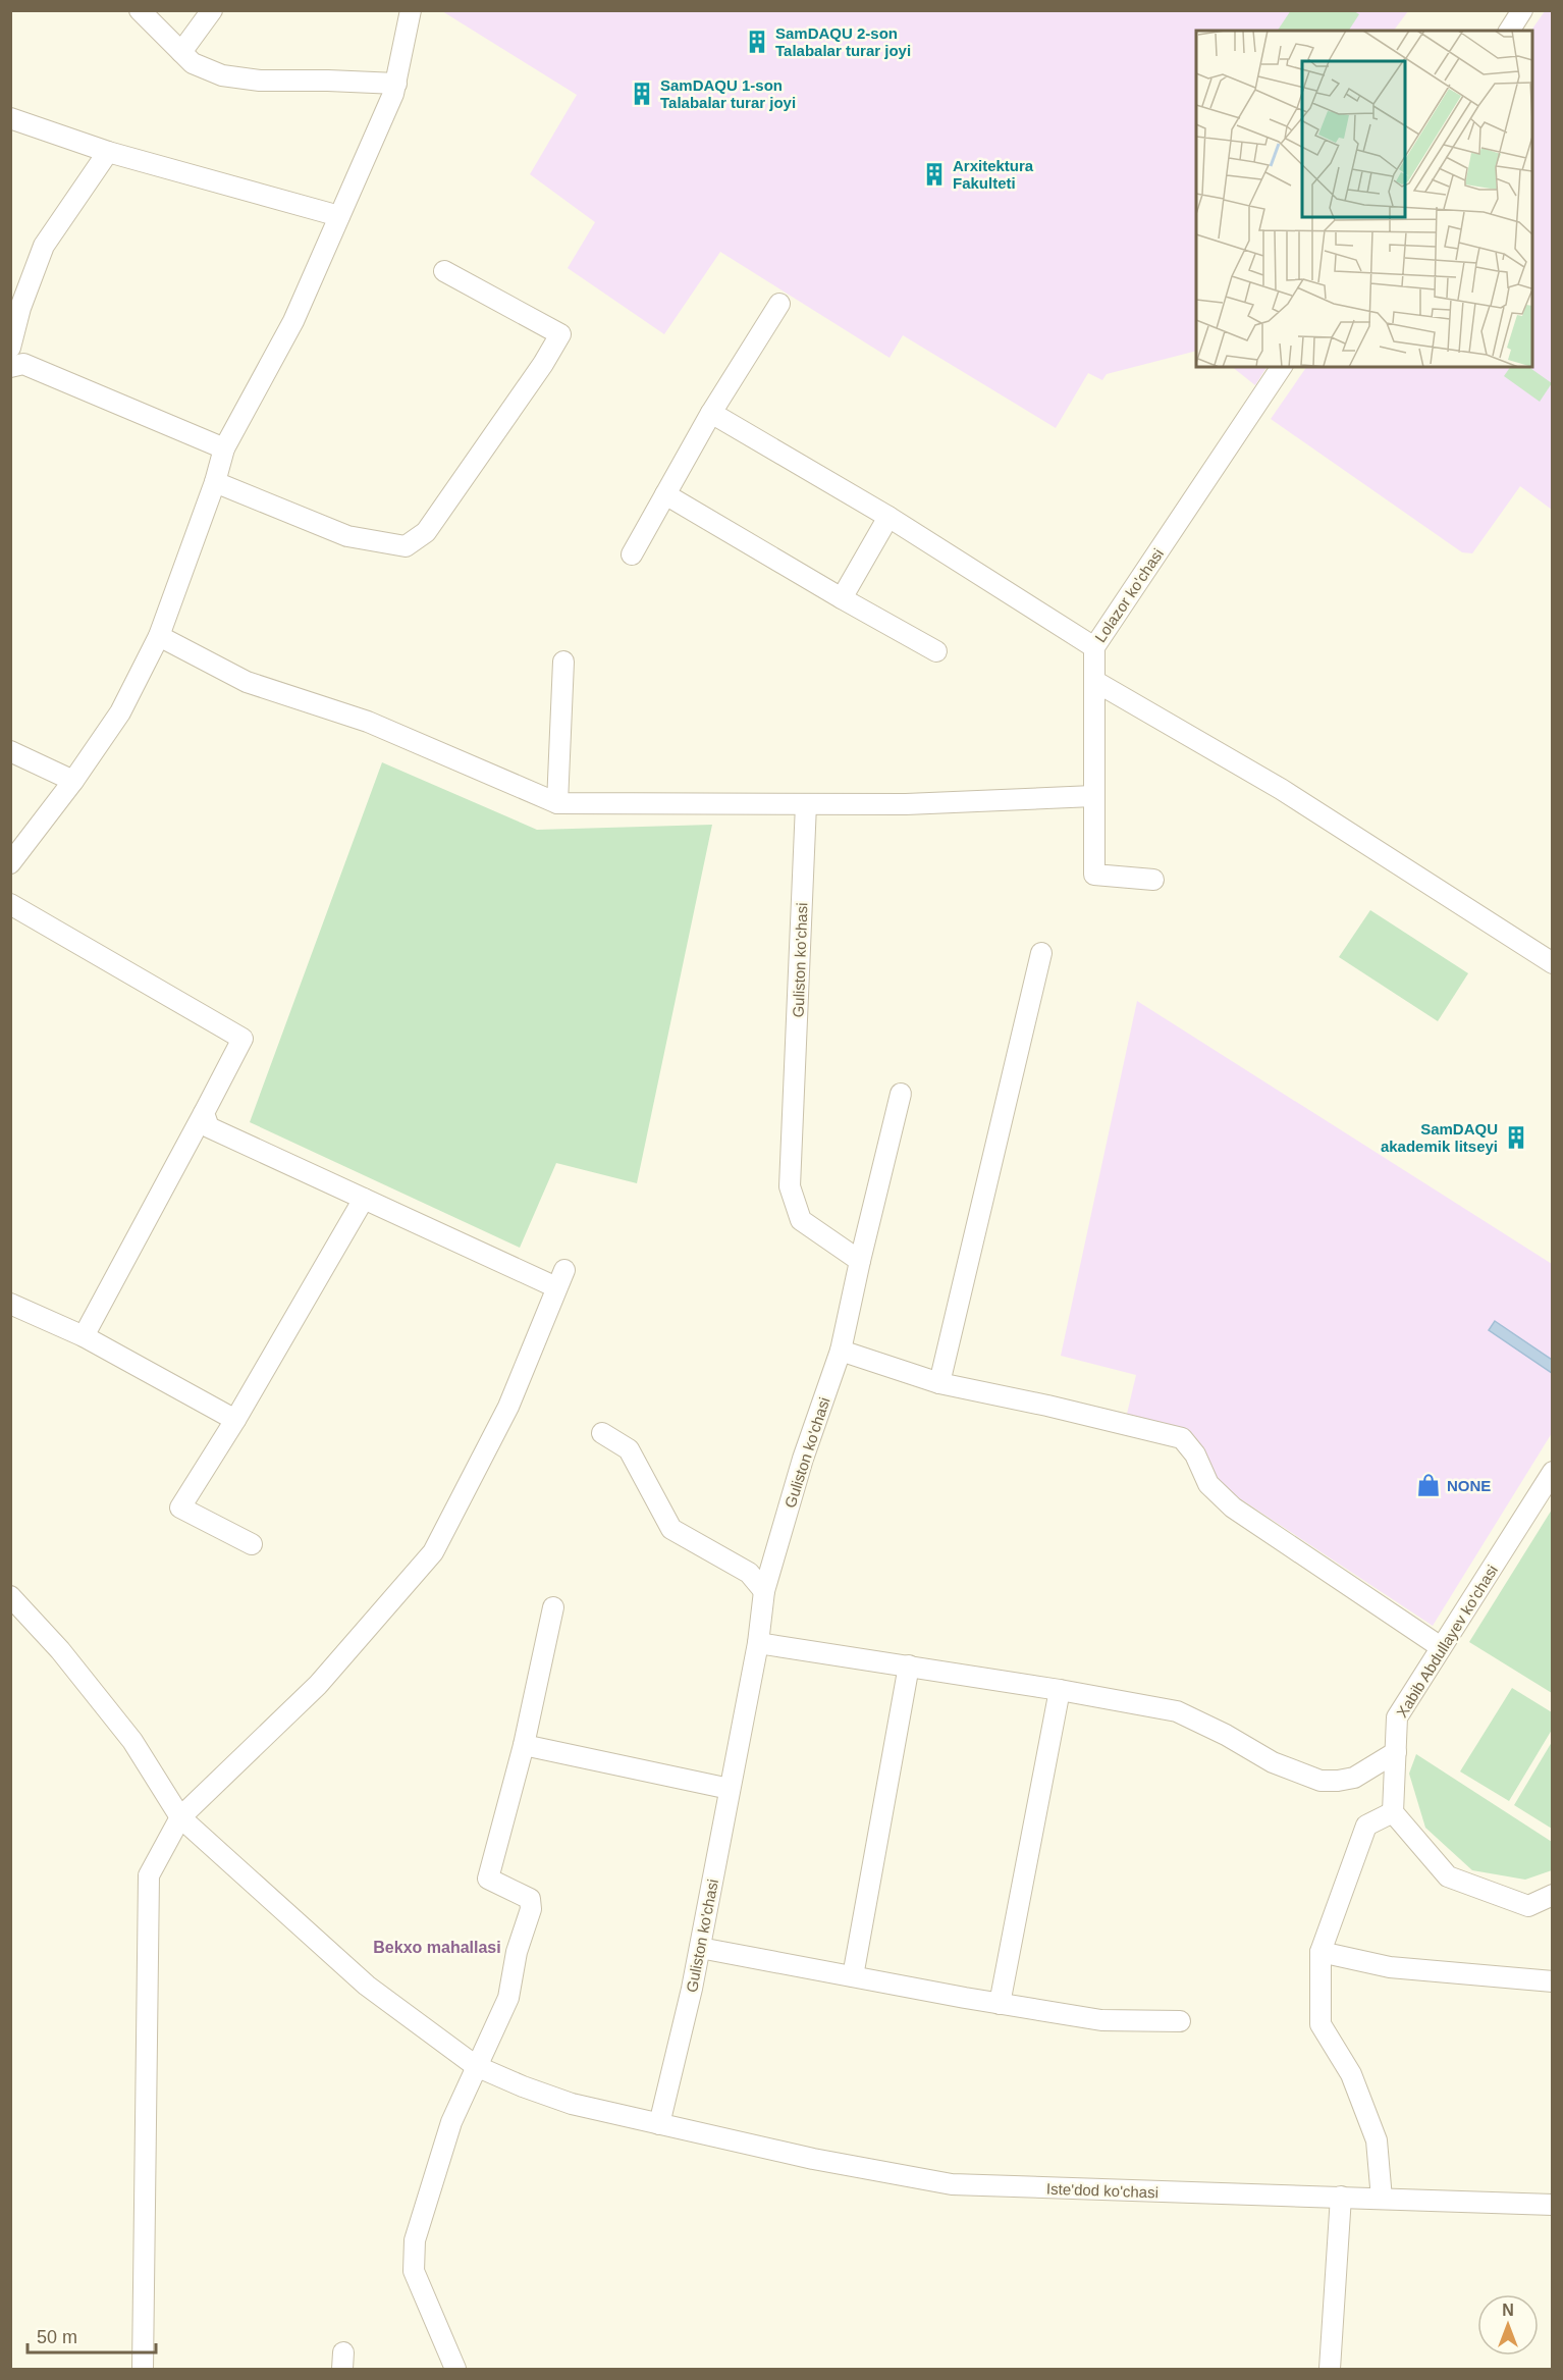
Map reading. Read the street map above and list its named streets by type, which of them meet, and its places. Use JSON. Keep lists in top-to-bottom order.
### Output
{
  "streets": {
    "street": [
      "Lolazor ko'chasi",
      "Guliston ko'chasi",
      "Xabib Abdullayev ko'chasi",
      "Iste'dod ko'chasi"
    ]
  },
  "crossings": [
    ["Guliston ko'chasi", "Iste'dod ko'chasi"]
  ],
  "districts": ["Bekxo mahallasi"],
  "places": {
    "building": [
      "SamDAQU 2-son Talabalar turar joyi",
      "SamDAQU 1-son Talabalar turar joyi",
      "Arxitektura Fakulteti",
      "SamDAQU akademik litseyi"
    ],
    "shop": ["NONE"]
  },
  "scale_bar": "50 m",
  "north": "top"
}
